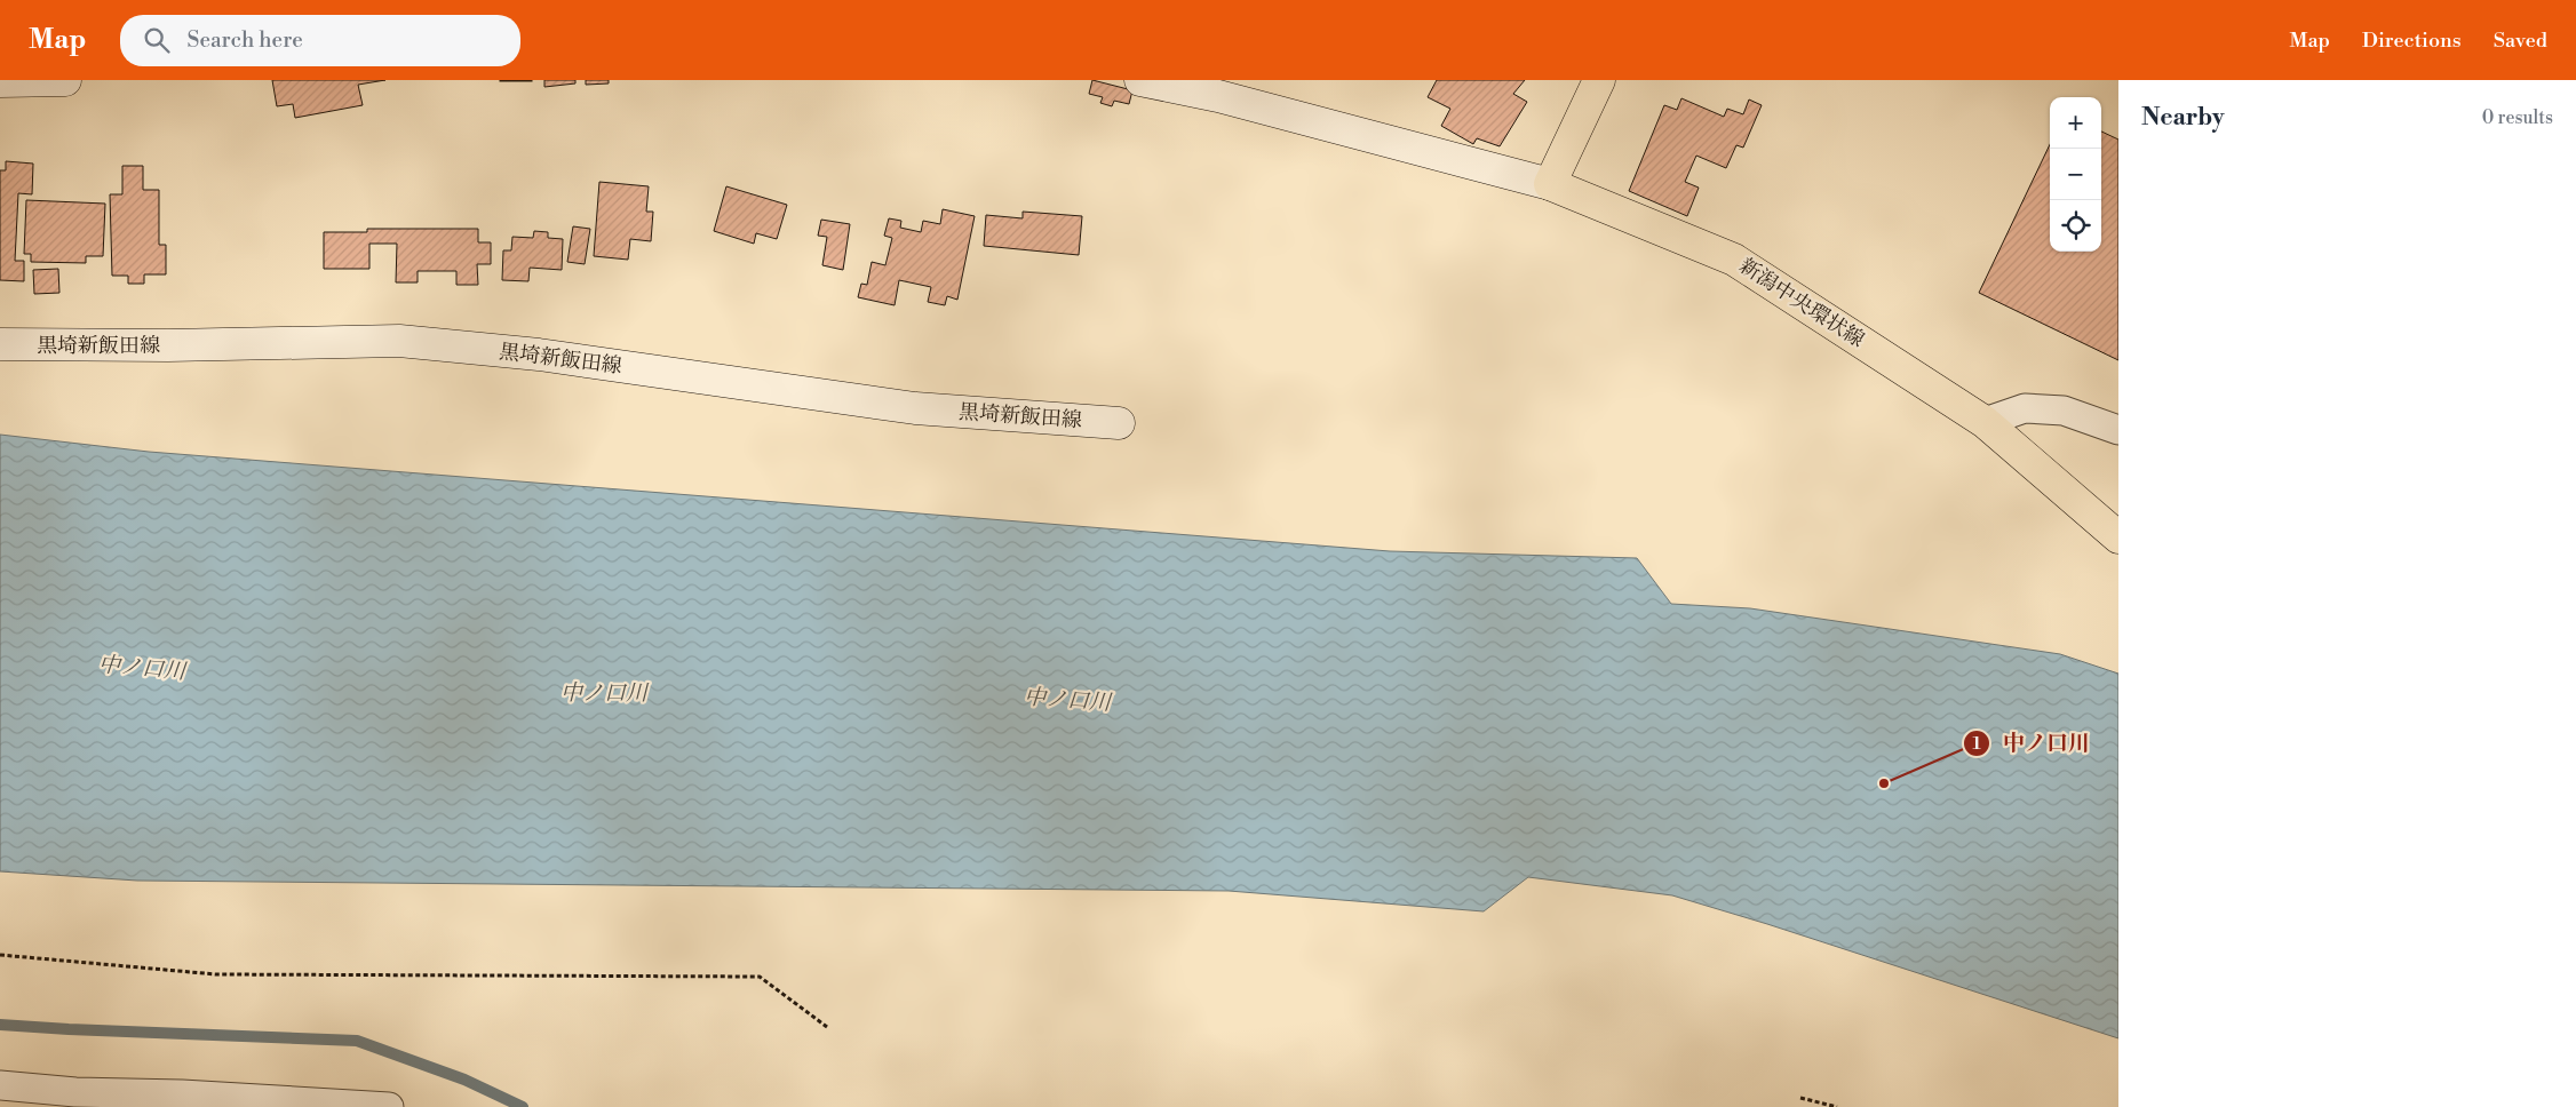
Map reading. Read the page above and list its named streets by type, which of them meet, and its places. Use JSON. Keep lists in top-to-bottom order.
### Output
{
  "streets": {
    "main road": ["新潟中央環状線", "黒埼新飯田線"]
  },
  "water": ["中ノ口川"],
  "places": ["中ノ口川"],
  "page": {
    "header": "Map",
    "search": "Search here",
    "nav": ["Map", "Directions", "Saved"],
    "heading": ["Nearby", "0 results"],
    "map_buttons": ["+", "−"]
  }
}
